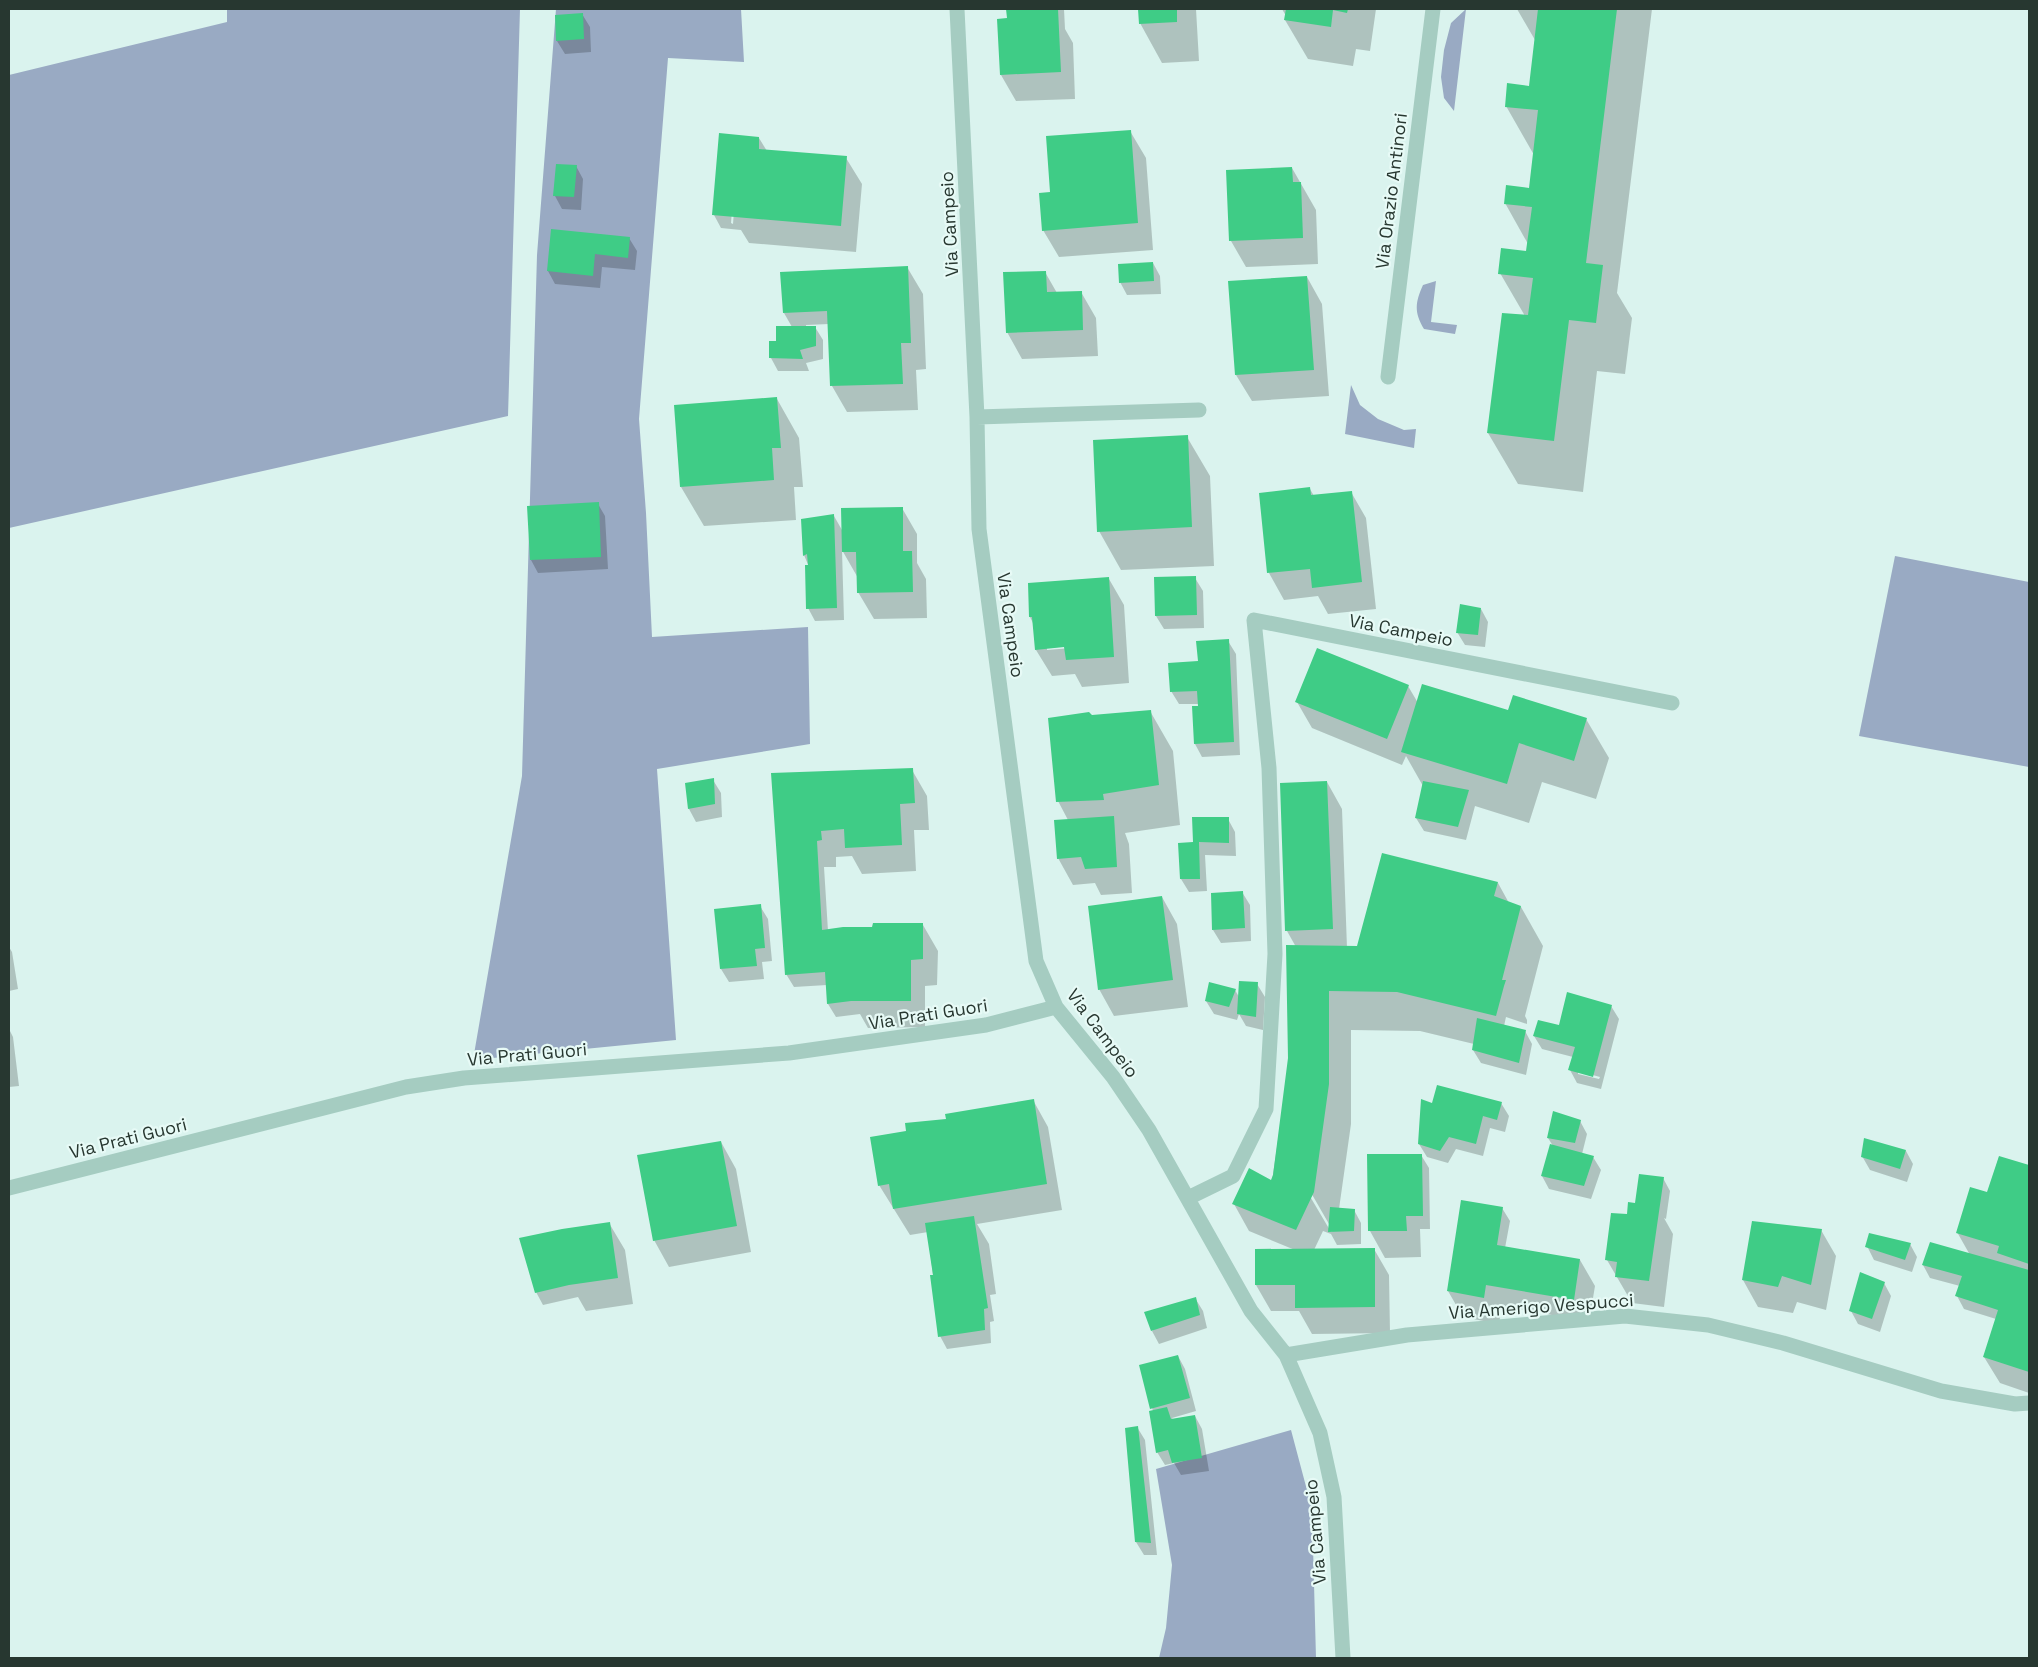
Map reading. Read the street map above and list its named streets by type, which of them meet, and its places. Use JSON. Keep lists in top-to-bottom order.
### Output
{
  "streets": {
    "street": [
      "Via Orazio Antinori",
      "Via Campeio",
      "Via Prati Guori",
      "Via Amerigo Vespucci"
    ]
  },
  "crossings": [
    ["Via Campeio", "Via Prati Guori"],
    ["Via Campeio", "Via Amerigo Vespucci"]
  ]
}
